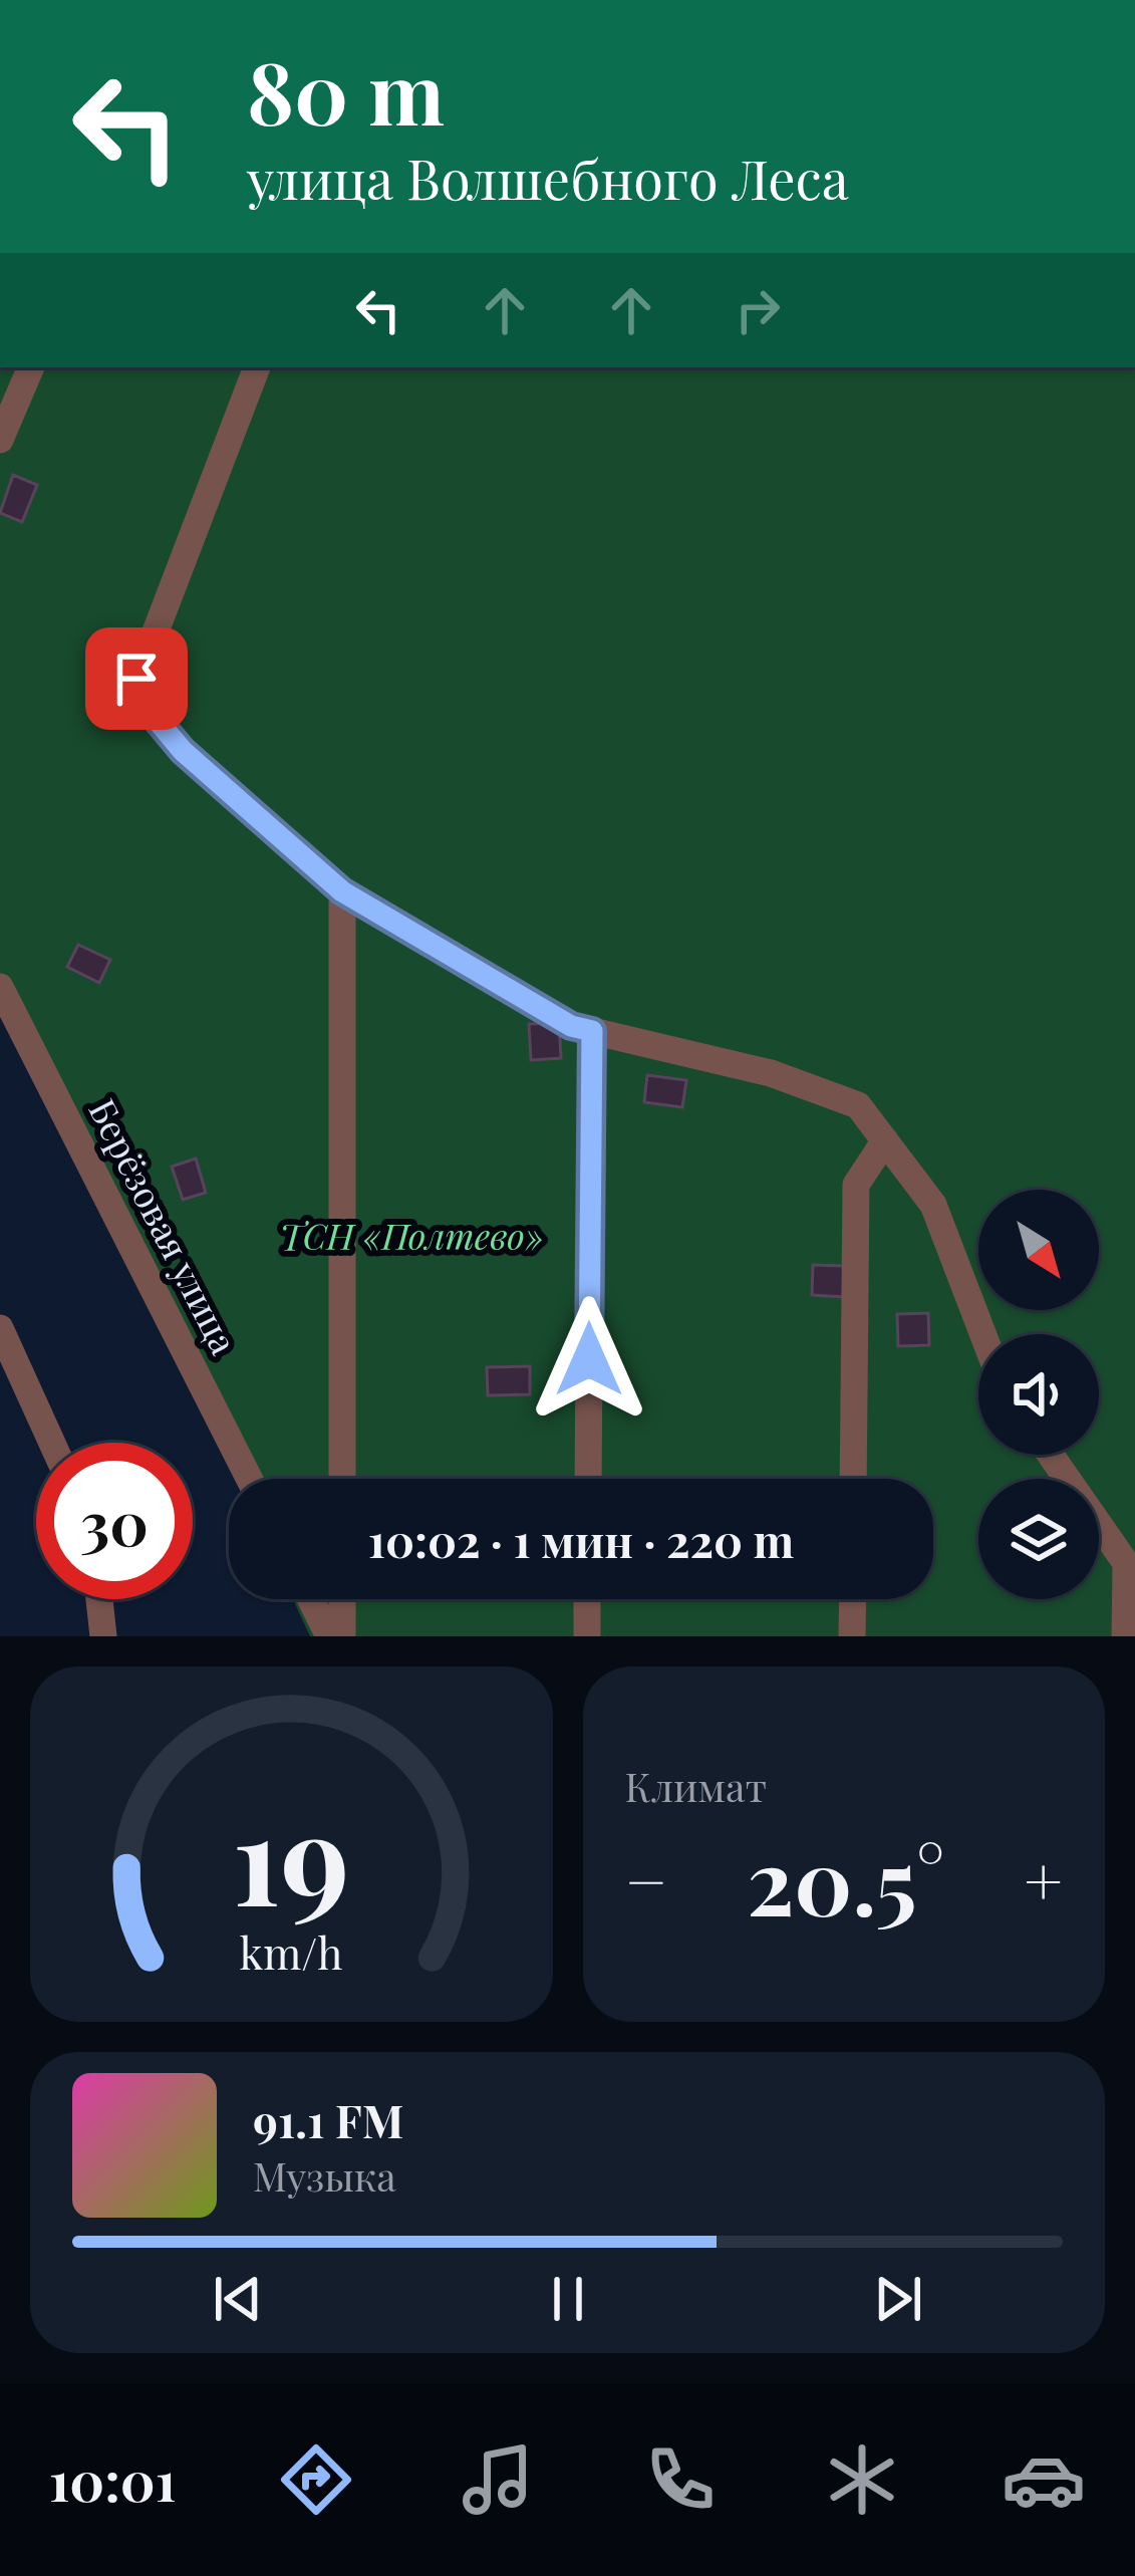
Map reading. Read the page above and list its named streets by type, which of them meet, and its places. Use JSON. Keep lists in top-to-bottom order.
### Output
{
  "streets": {
    "street": ["Берёзовая улица"]
  },
  "parks": ["ТСН «Полтево»"],
  "north": "bottom right",
  "page": {
    "turn": ["80 m", "улица Волшебного Леса"],
    "limit": "30",
    "trip": "10:02 · 1 мин · 220 m",
    "tile": "Климат",
    "heat": ["−", "20.5°", "+"],
    "song": ["91.1 FM", "Музыка"],
    "tabs": "10:01",
    "gauge": ["19", "km/h"]
  }
}
